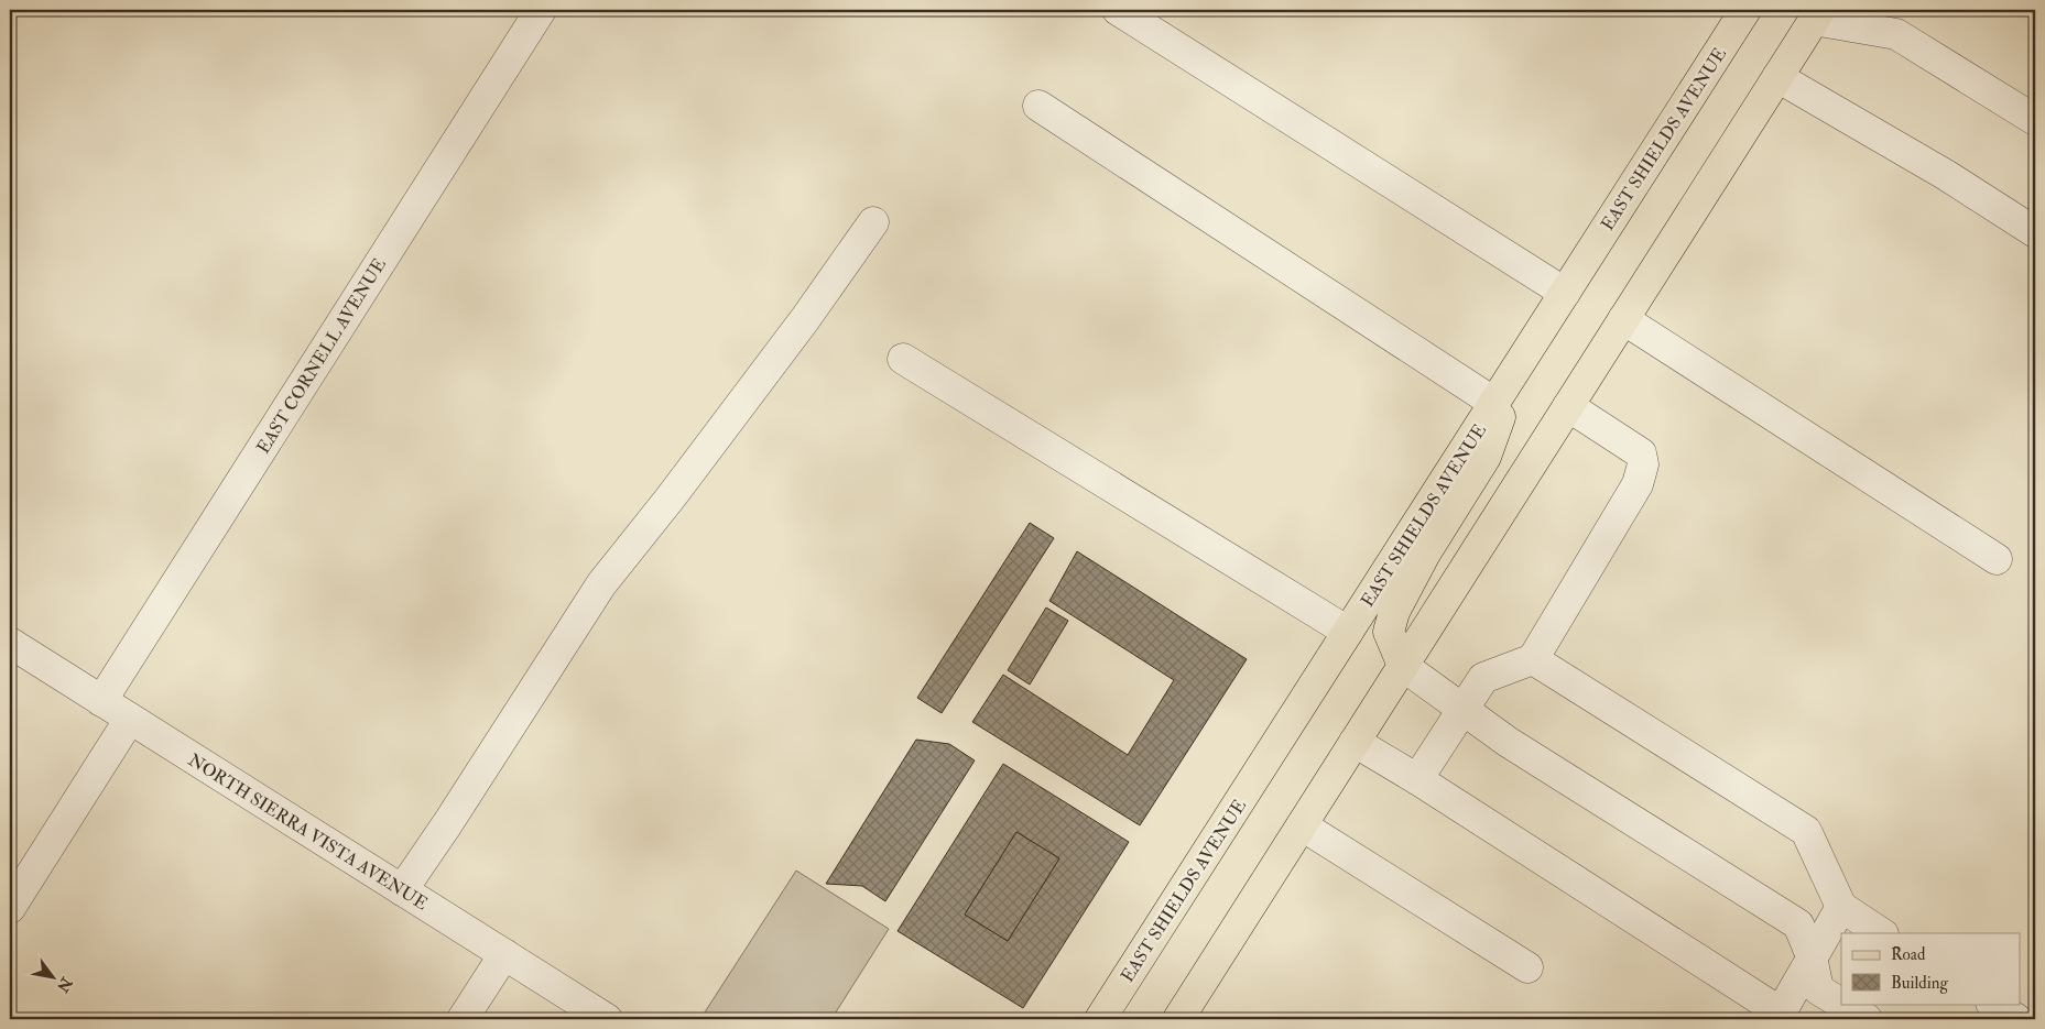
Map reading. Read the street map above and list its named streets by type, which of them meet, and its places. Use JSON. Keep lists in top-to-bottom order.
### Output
{
  "streets": {
    "main road": ["EAST SHIELDS AVENUE"],
    "street": ["EAST CORNELL AVENUE", "NORTH SIERRA VISTA AVENUE"]
  },
  "crossings": [
    ["EAST CORNELL AVENUE", "NORTH SIERRA VISTA AVENUE"]
  ],
  "legend": ["Road", "Building"],
  "north": "bottom right"
}
